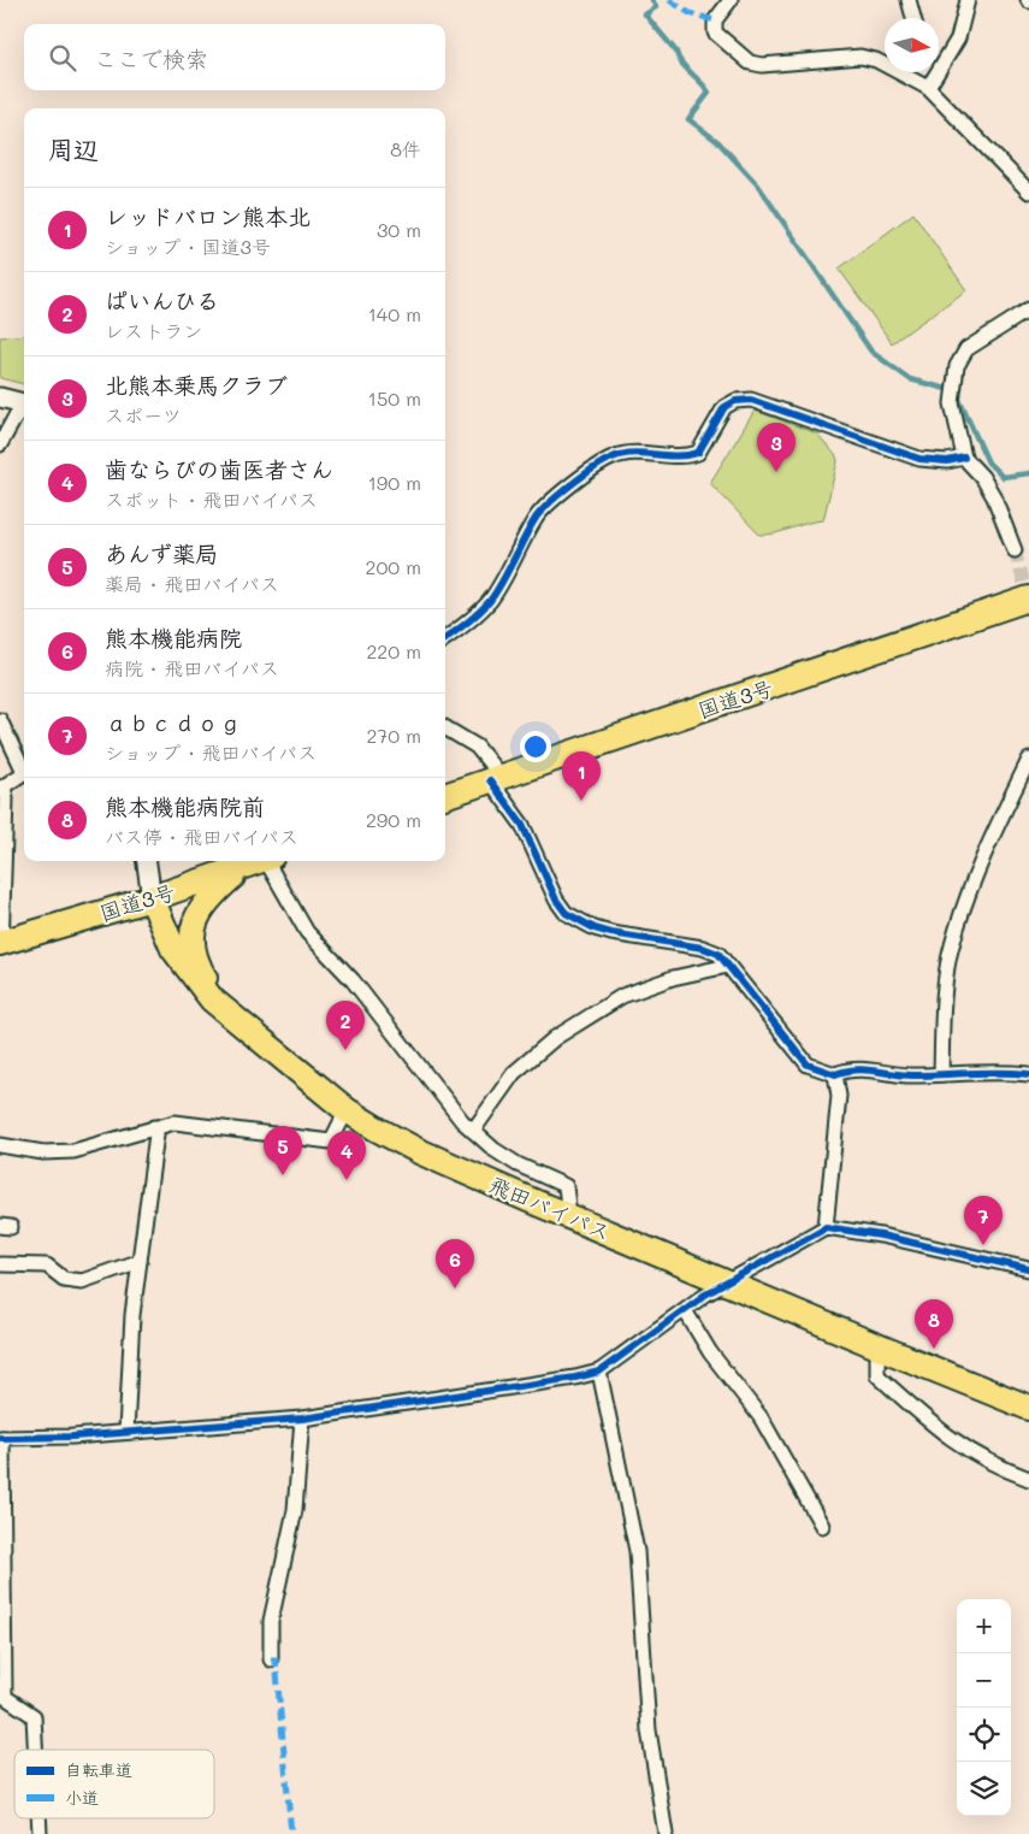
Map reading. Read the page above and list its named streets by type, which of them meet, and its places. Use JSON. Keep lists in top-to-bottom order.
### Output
{
  "streets": {
    "highway": ["国道3号", "飛田バイパス"]
  },
  "crossings": [
    ["国道3号", "飛田バイパス"]
  ],
  "legend": ["自転車道", "小道"],
  "north": "right",
  "page": {
    "search": "ここで検索",
    "heading": ["周辺", "8件"],
    "list": [
      {
        "mark": "1",
        "name": "レッドバロン熊本北",
        "note": "ショップ · 国道3号",
        "value": "30 m"
      },
      {
        "mark": "2",
        "name": "ぱいんひる",
        "note": "レストラン",
        "value": "140 m"
      },
      {
        "mark": "3",
        "name": "北熊本乗馬クラブ",
        "note": "スポーツ",
        "value": "150 m"
      },
      {
        "mark": "4",
        "name": "歯ならびの歯医者さん",
        "note": "スポット · 飛田バイパス",
        "value": "190 m"
      },
      {
        "mark": "5",
        "name": "あんず薬局",
        "note": "薬局 · 飛田バイパス",
        "value": "200 m"
      },
      {
        "mark": "6",
        "name": "熊本機能病院",
        "note": "病院 · 飛田バイパス",
        "value": "220 m"
      },
      {
        "mark": "7",
        "name": "ａｂｃｄｏｇ",
        "note": "ショップ · 飛田バイパス",
        "value": "270 m"
      },
      {
        "mark": "8",
        "name": "熊本機能病院前",
        "note": "バス停 · 飛田バイパス",
        "value": "290 m"
      }
    ],
    "pins": [
      "3",
      "1",
      "2",
      "5",
      "4",
      "7",
      "6",
      "8"
    ],
    "map_buttons": ["+", "−"]
  }
}
